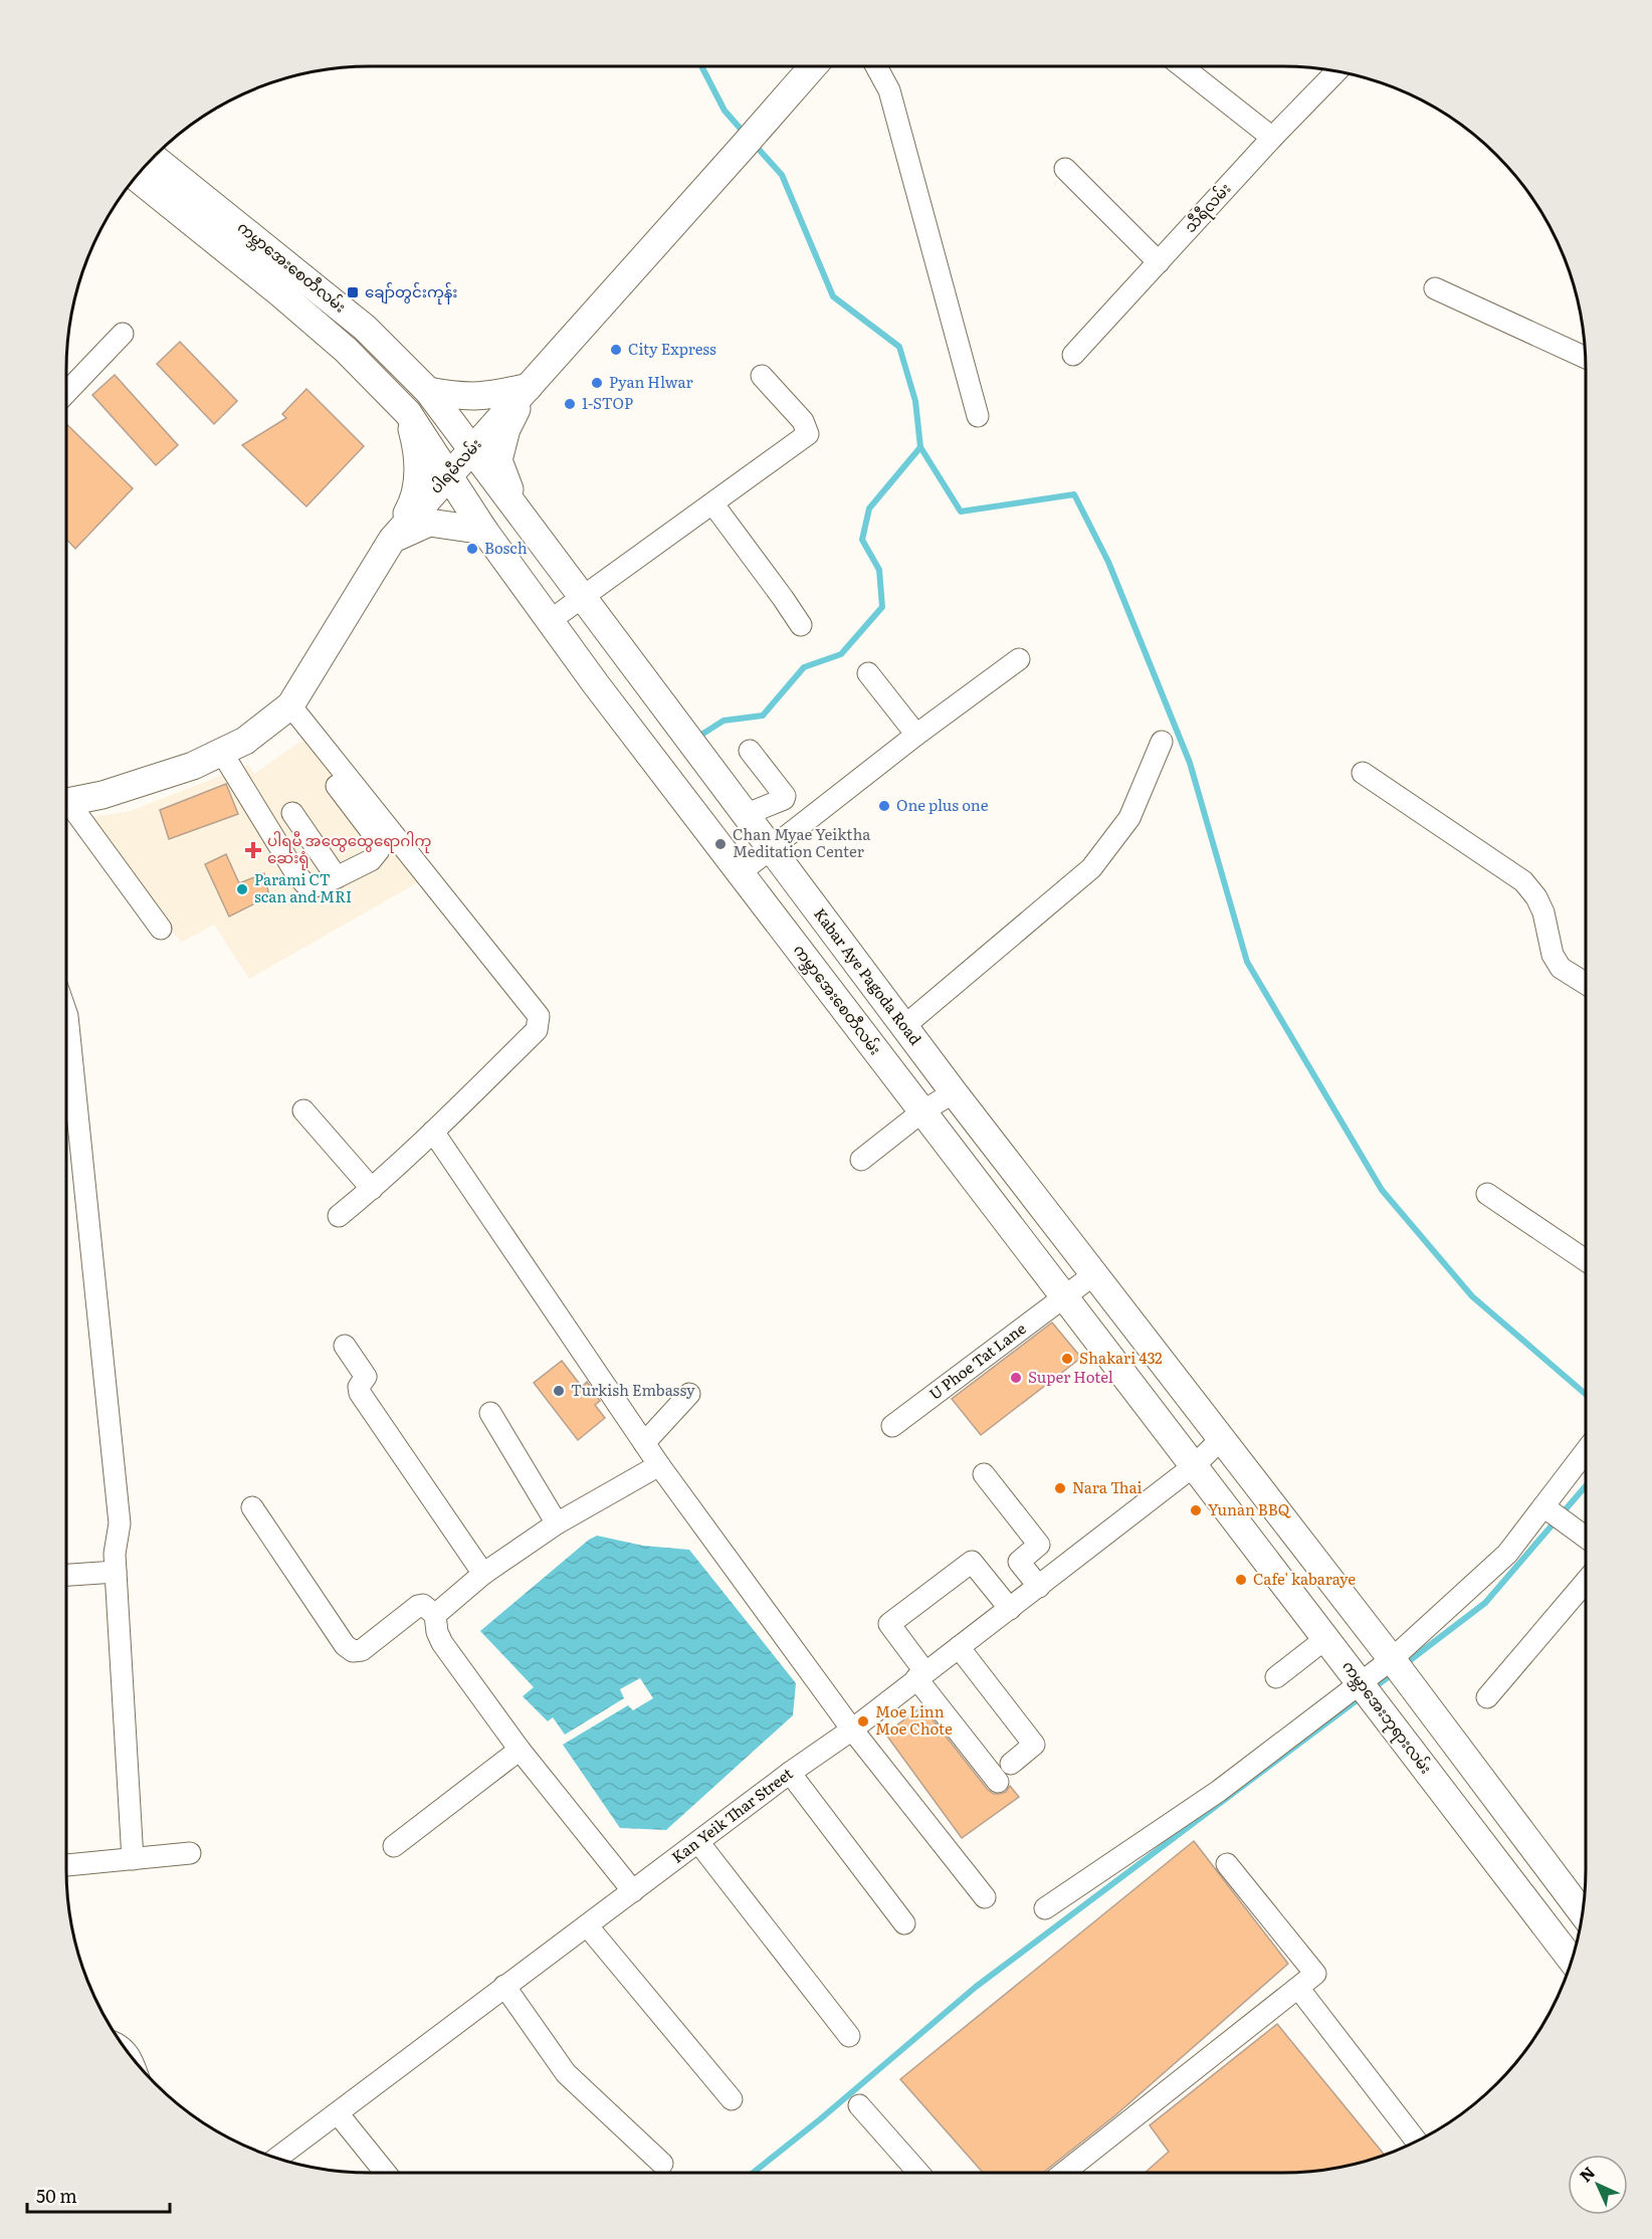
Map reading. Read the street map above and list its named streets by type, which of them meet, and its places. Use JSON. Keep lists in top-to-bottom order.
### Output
{
  "streets": {
    "main road": [
      "ကမ္ဘာအေးစေတီလမ်း",
      "ပါရမီလမ်း",
      "Kabar Aye Pagoda Road",
      "ကမ္ဘာအေးဘုရားလမ်း"
    ],
    "street": ["သီရီလမ်း", "U Phoe Tat Lane", "Kan Yeik Thar Street"]
  },
  "crossings": [
    ["ကမ္ဘာအေးစေတီလမ်း", "U Phoe Tat Lane"],
    ["ကမ္ဘာအေးစေတီလမ်း", "ကမ္ဘာအေးဘုရားလမ်း"],
    ["ကမ္ဘာအေးစေတီလမ်း", "Kan Yeik Thar Street"],
    ["Kabar Aye Pagoda Road", "U Phoe Tat Lane"],
    ["Kabar Aye Pagoda Road", "Kan Yeik Thar Street"],
    ["ကမ္ဘာအေးဘုရားလမ်း", "Kan Yeik Thar Street"]
  ],
  "places": {
    "transit": ["ချော်တွင်းကုန်း"],
    "other": [
      "City Express",
      "Pyan Hlwar",
      "1-STOP",
      "Bosch",
      "One plus one",
      "Chan Myae Yeiktha Meditation Center",
      "Parami CT scan and MRI",
      "Shakari 432",
      "Super Hotel",
      "Turkish Embassy",
      "Nara Thai",
      "Yunan BBQ",
      "Cafe' kabaraye",
      "Moe Linn Moe Chote"
    ],
    "health": ["ပါရမီ အထွေထွေရောဂါကု ဆေးရုံ"]
  },
  "scale_bar": "50 m",
  "north": "top left"
}
